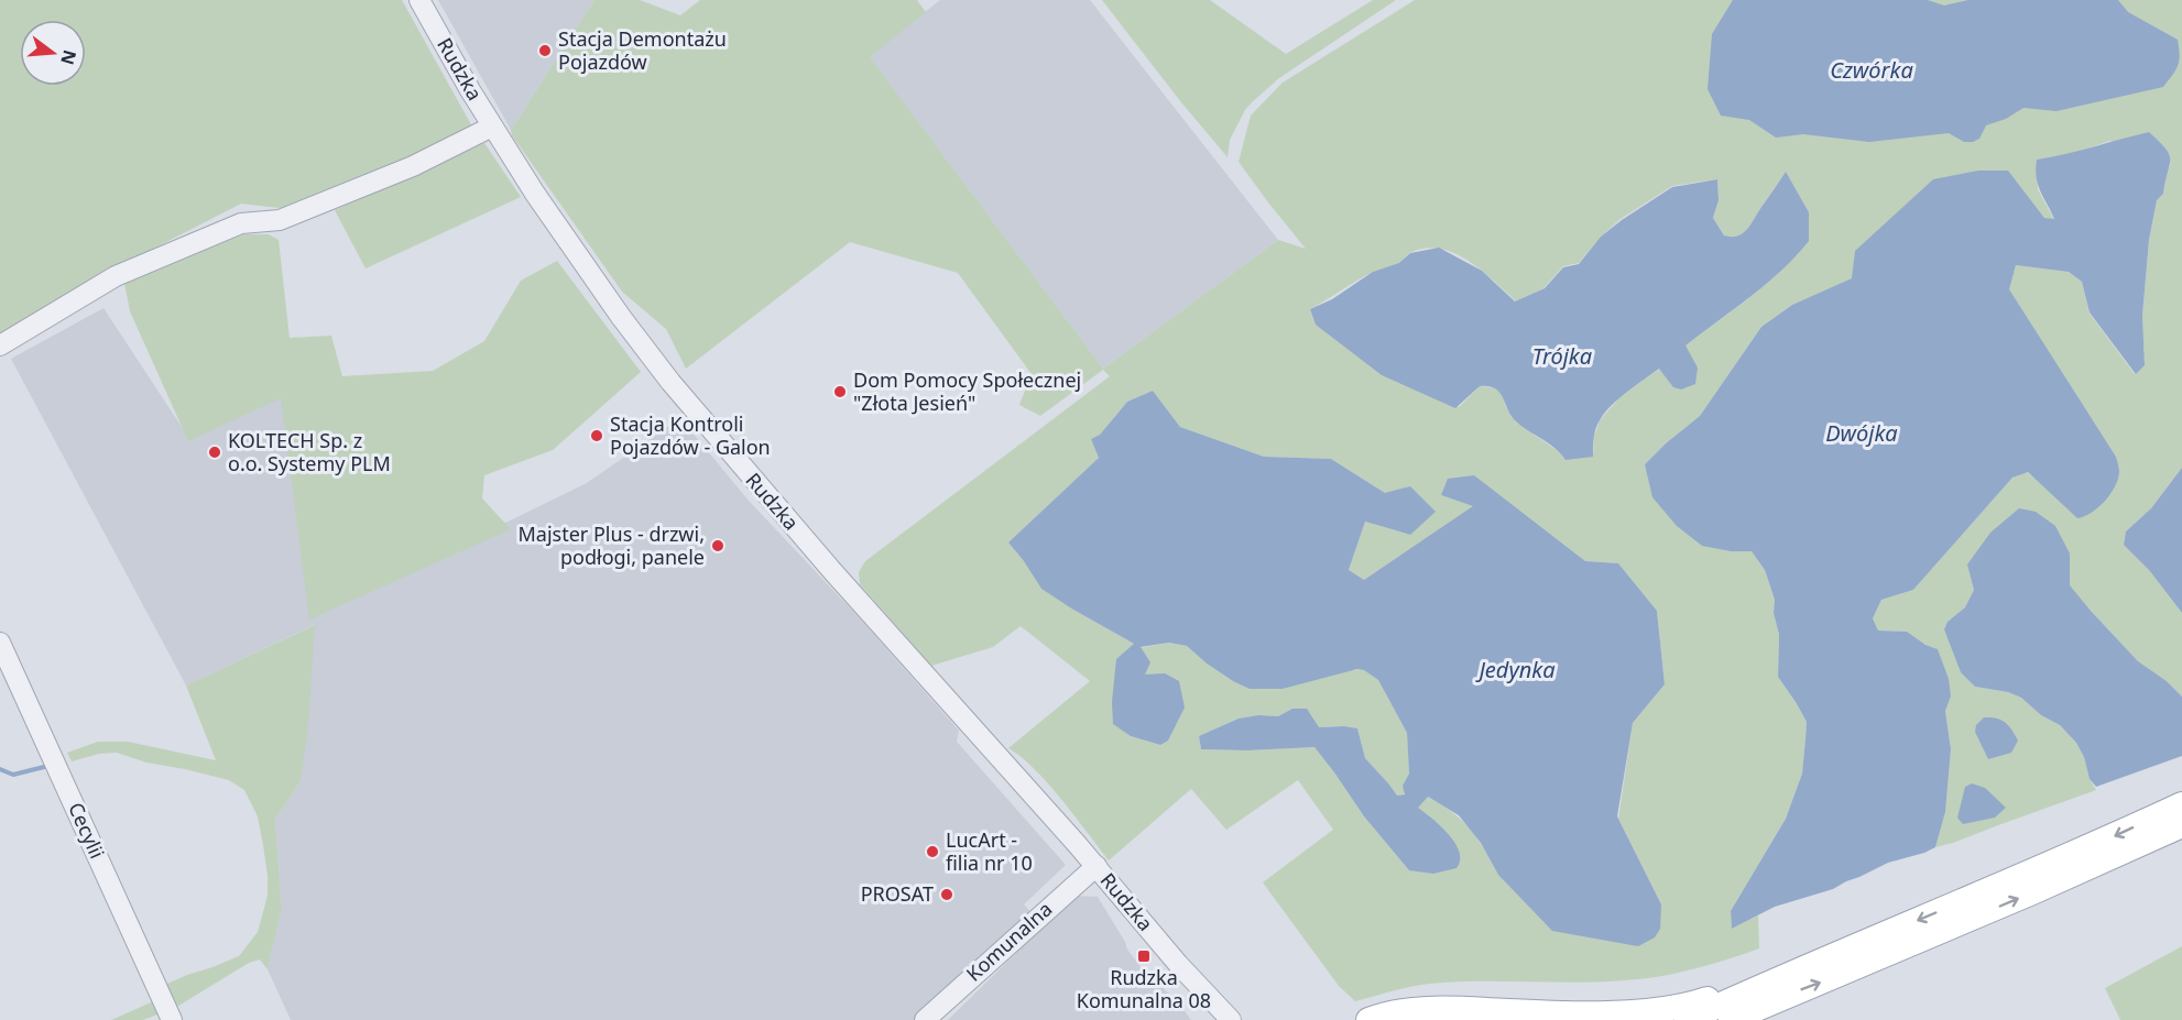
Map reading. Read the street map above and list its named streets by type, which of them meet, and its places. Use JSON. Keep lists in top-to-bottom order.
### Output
{
  "streets": {
    "street": ["Rudzka", "Cecylii", "Komunalna"]
  },
  "crossings": [
    ["Rudzka", "Komunalna"]
  ],
  "water": [
    "Czwórka",
    "Trójka",
    "Dwójka",
    "Jedynka"
  ],
  "places": {
    "other": [
      "Stacja Demontażu Pojazdów",
      "Dom Pomocy Społecznej \"Złota Jesień\"",
      "Stacja Kontroli Pojazdów - Galon",
      "KOLTECH Sp. z o.o. Systemy PLM",
      "Majster Plus - drzwi, podłogi, panele",
      "LucArt - filia nr 10",
      "PROSAT"
    ],
    "transit": ["Rudzka Komunalna 08"]
  },
  "north": "right"
}
